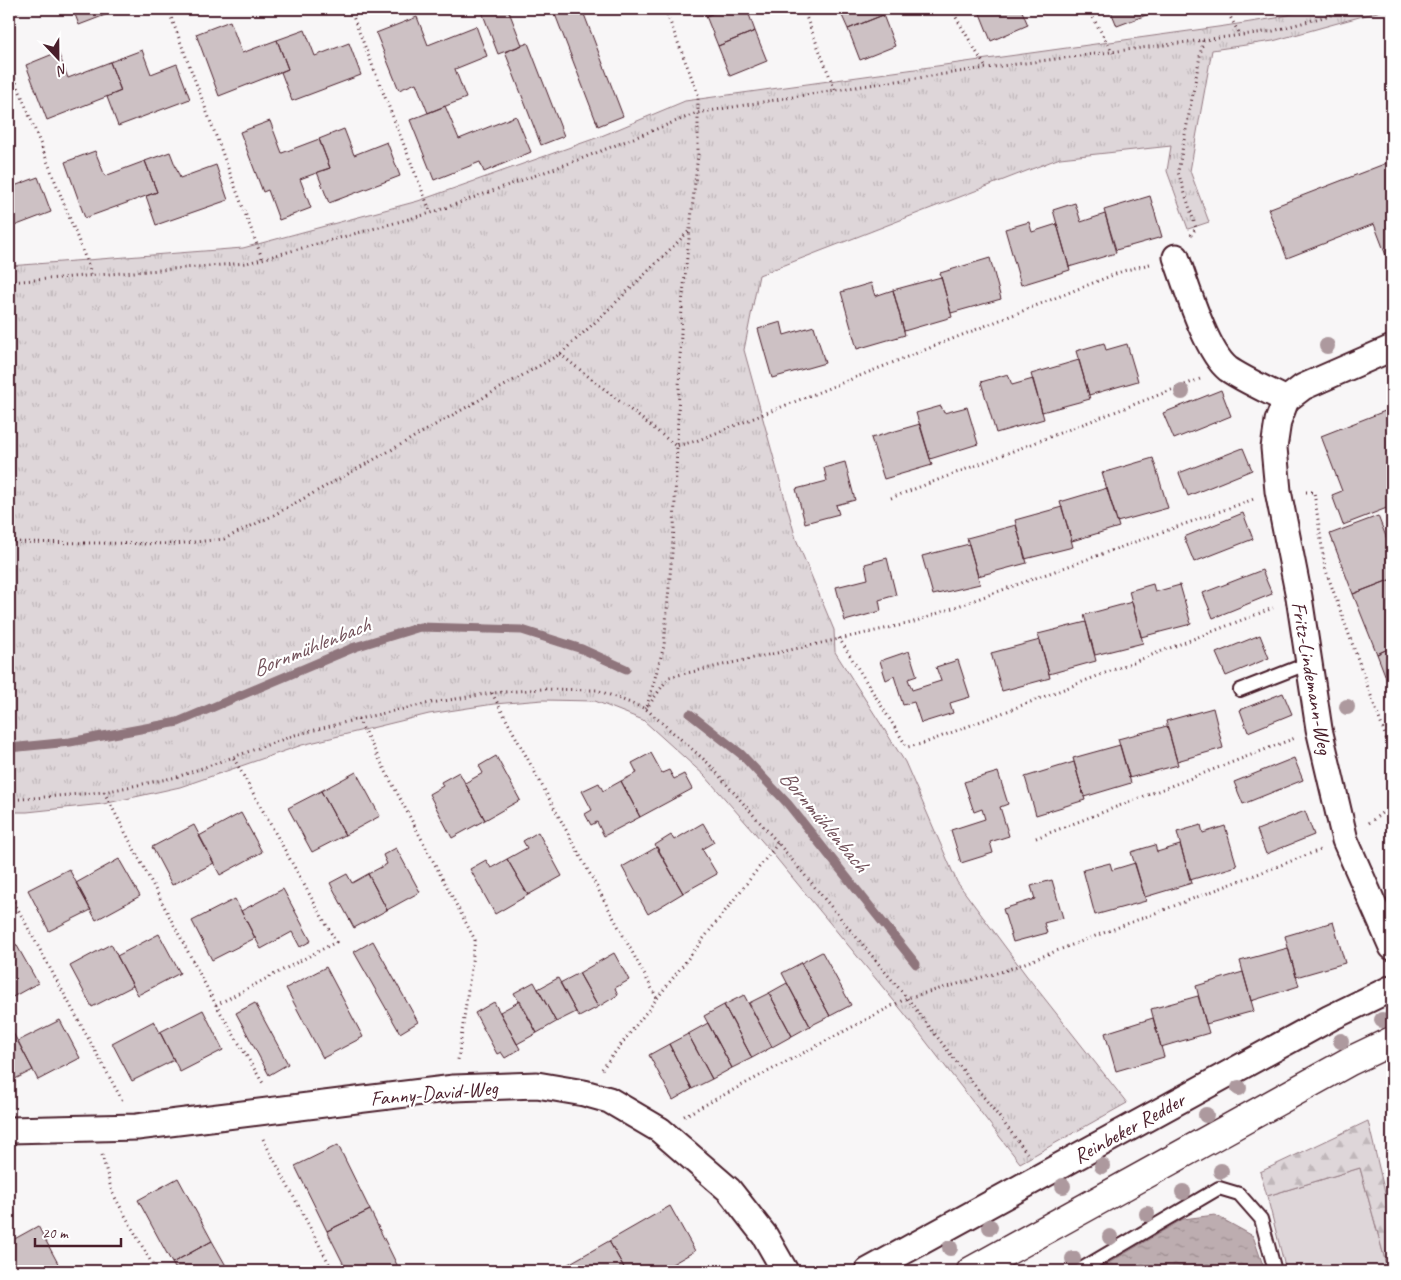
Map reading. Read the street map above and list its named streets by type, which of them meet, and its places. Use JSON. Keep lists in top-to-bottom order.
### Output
{
  "streets": {
    "street": ["Fritz-Lindemann-Weg", "Fanny-David-Weg", "Reinbeker Redder"]
  },
  "water": ["Bornmühlenbach"],
  "scale_bar": "20 m",
  "north": "bottom"
}
